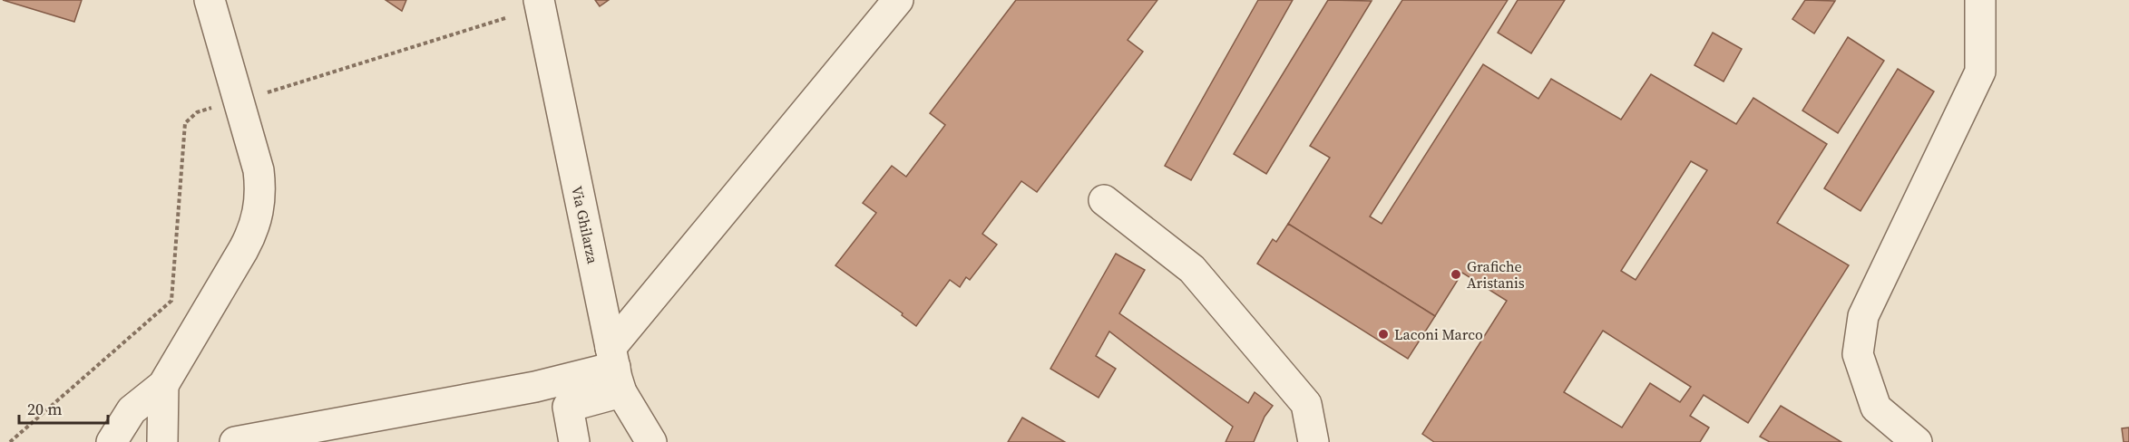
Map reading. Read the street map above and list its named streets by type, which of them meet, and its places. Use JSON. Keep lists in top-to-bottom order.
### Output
{
  "streets": {
    "street": ["Via Ghilarza"]
  },
  "places": ["Grafiche Aristanis", "Laconi Marco"],
  "scale_bar": "20 m"
}
